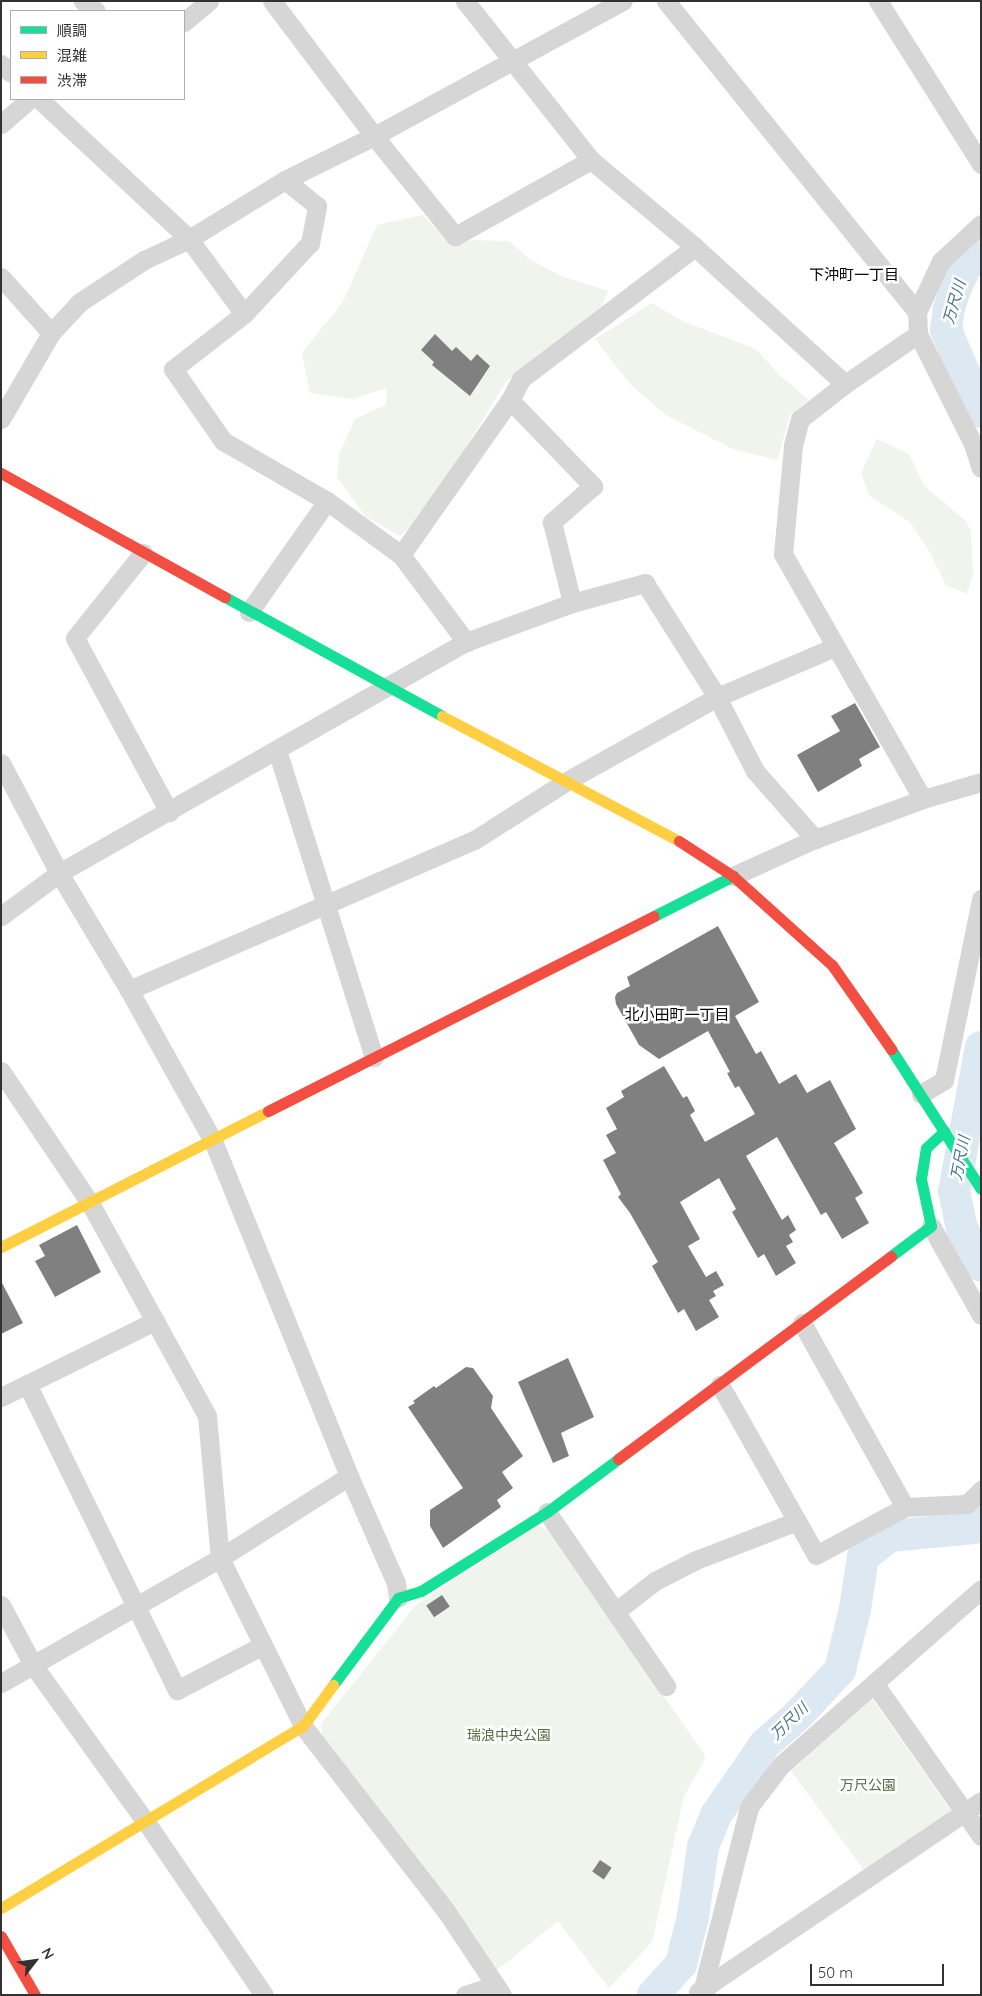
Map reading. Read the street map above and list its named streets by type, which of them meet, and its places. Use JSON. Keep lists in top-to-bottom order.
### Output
{
  "districts": ["下沖町一丁目", "北小田町一丁目"],
  "water": ["万尺川"],
  "parks": ["瑞浪中央公園", "万尺公園"],
  "legend": ["順調", "混雑", "渋滞"],
  "scale_bar": "50 m",
  "north": "top right"
}
